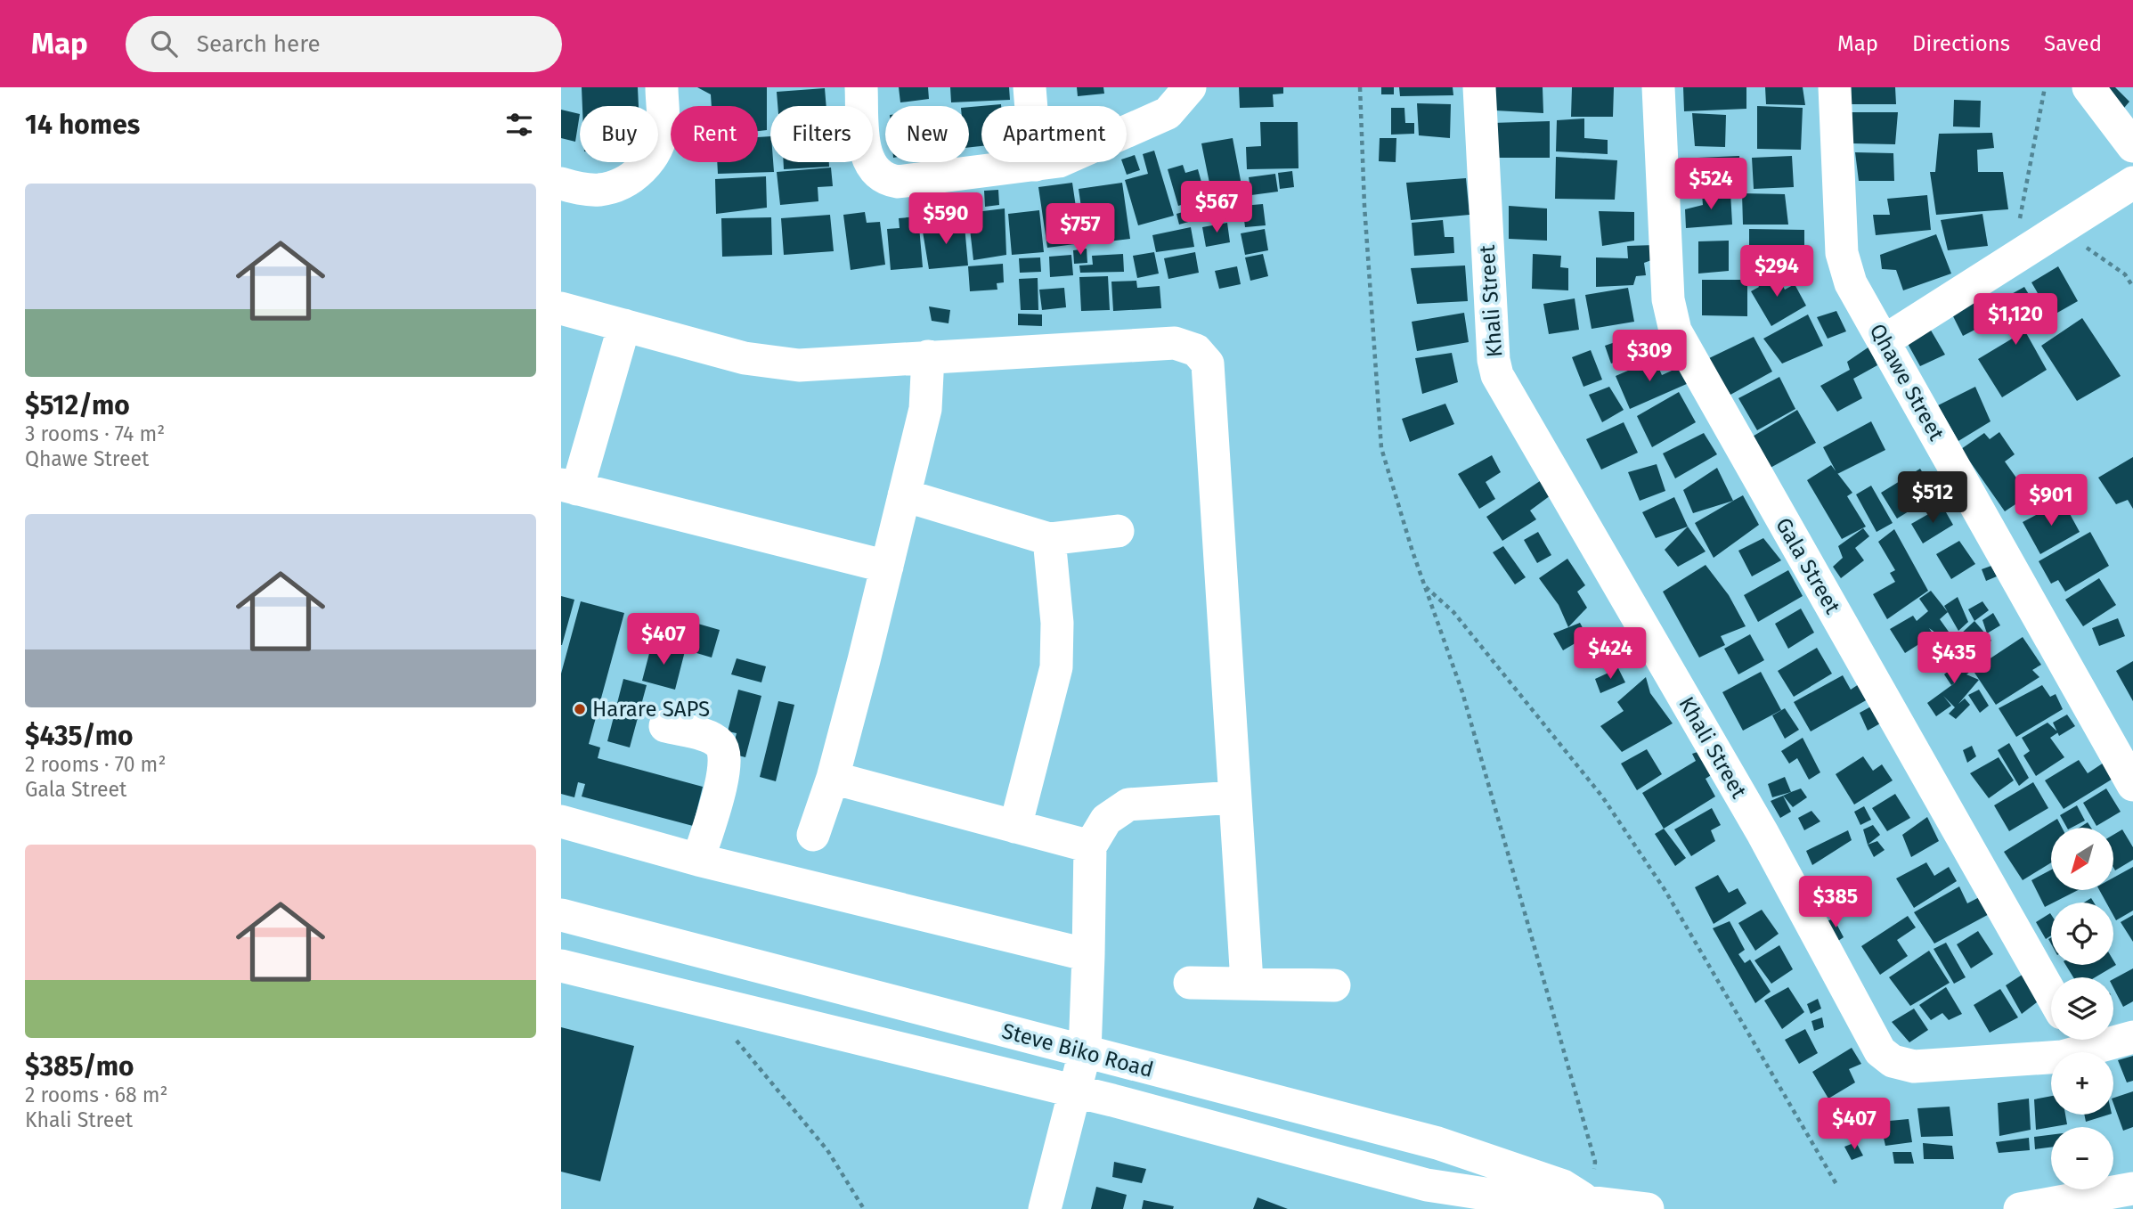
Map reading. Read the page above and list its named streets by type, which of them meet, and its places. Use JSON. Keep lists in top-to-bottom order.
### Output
{
  "streets": {
    "street": [
      "Khali Street",
      "Qhawe Street",
      "Gala Street",
      "Steve Biko Road"
    ]
  },
  "places": ["Harare SAPS"],
  "north": "bottom left",
  "page": {
    "header": "Map",
    "search": "Search here",
    "nav": ["Map", "Directions", "Saved"],
    "heading": "14 homes",
    "chip": [
      "Buy",
      "Rent",
      "Filters",
      "New",
      "Apartment"
    ],
    "price": [
      "$524",
      "$567",
      "$590",
      "$757",
      "$294",
      "$1,120",
      "$309",
      "$512",
      "$901",
      "$407",
      "$424",
      "$435",
      "$385",
      "$407"
    ],
    "list": [
      {
        "name": "$512/mo",
        "note": "3 rooms · 74 m² · Qhawe Street"
      },
      {
        "name": "$435/mo",
        "note": "2 rooms · 70 m² · Gala Street"
      },
      {
        "name": "$385/mo",
        "note": "2 rooms · 68 m² · Khali Street"
      }
    ],
    "map_buttons": ["+", "−"]
  }
}
